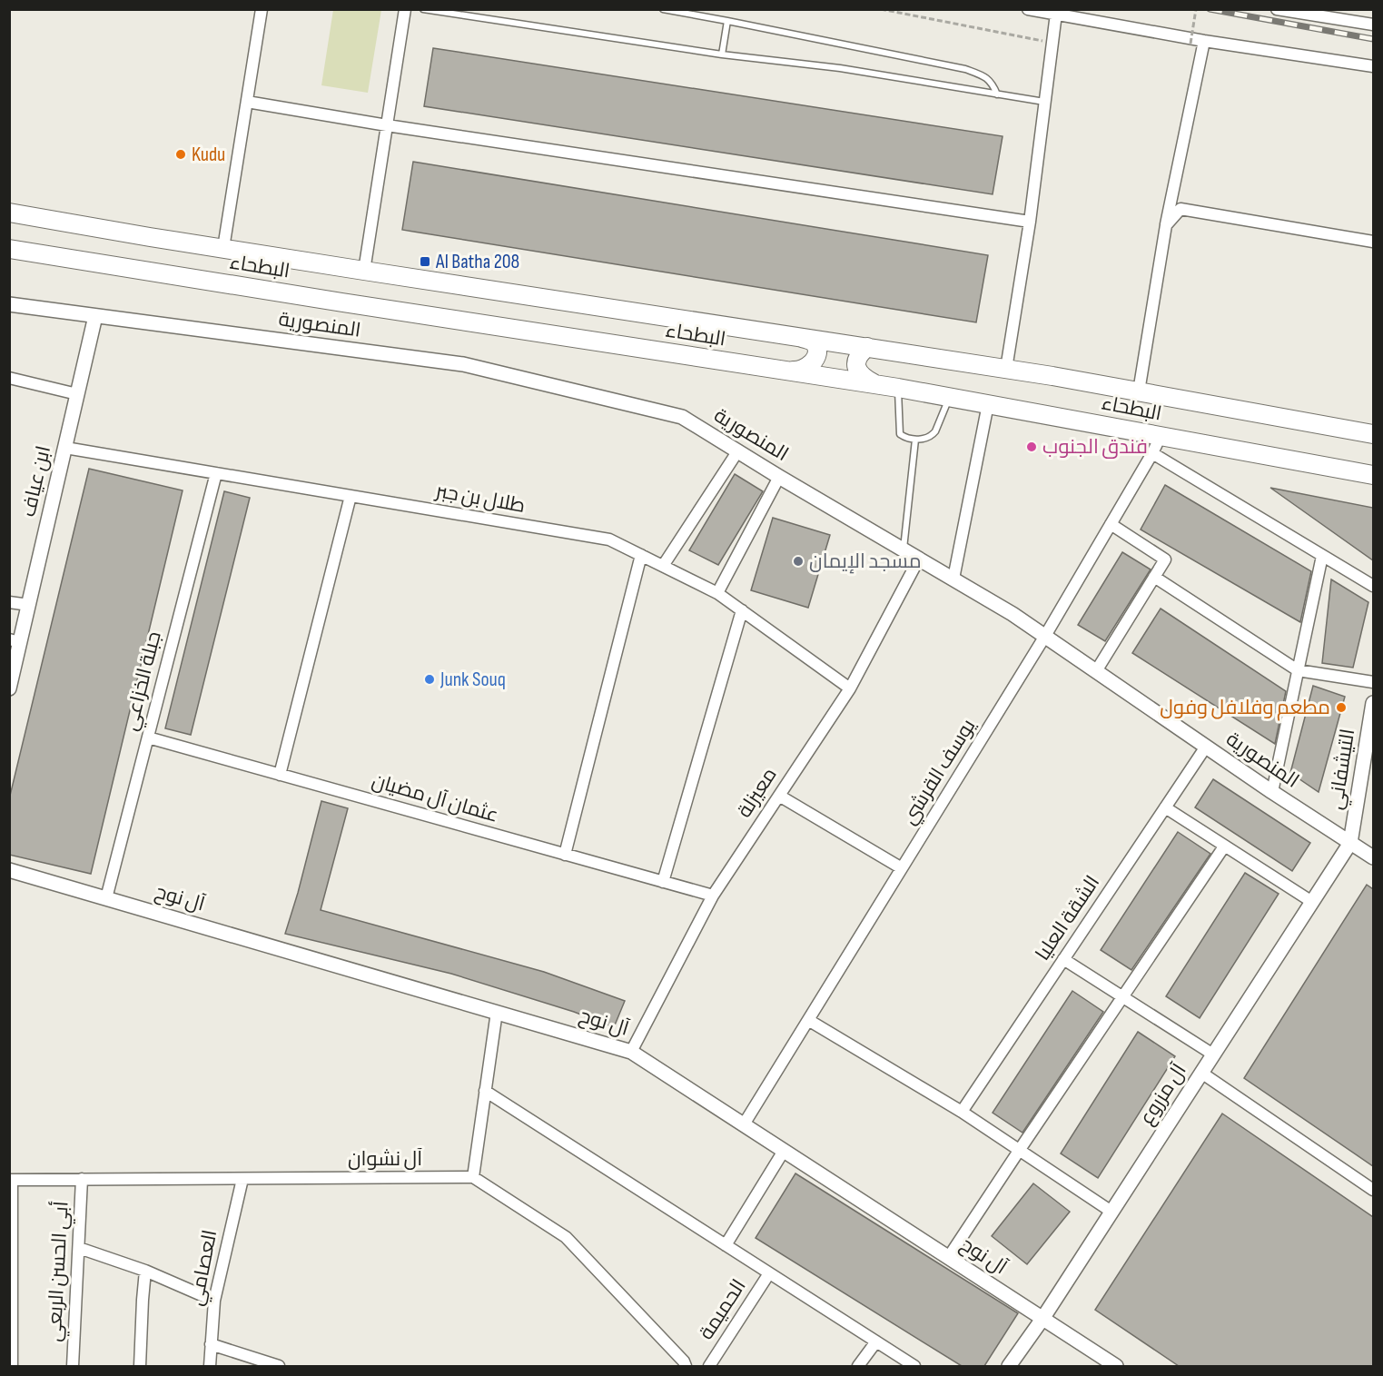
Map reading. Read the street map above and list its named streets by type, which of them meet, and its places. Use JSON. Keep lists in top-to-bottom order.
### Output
{
  "streets": {
    "main road": ["البطحاء"],
    "street": [
      "المنصورية",
      "ابن عياف",
      "طلال بن جبر",
      "جبلة الخزاعي",
      "التيشفاني",
      "يوسف القرشي",
      "معيزلة",
      "عثمان آل مضيان",
      "آل نوح",
      "الشقة العليا",
      "آل مزروع",
      "آل نشوان",
      "العصامي",
      "أبي الحسن الربعي",
      "الحميمة"
    ]
  },
  "crossings": [
    ["البطحاء", "يوسف القرشي"],
    ["المنصورية", "ابن عياف"],
    ["المنصورية", "التيشفاني"],
    ["المنصورية", "يوسف القرشي"],
    ["المنصورية", "معيزلة"],
    ["المنصورية", "الشقة العليا"],
    ["المنصورية", "آل مزروع"],
    ["ابن عياف", "طلال بن جبر"],
    ["طلال بن جبر", "جبلة الخزاعي"],
    ["طلال بن جبر", "معيزلة"],
    ["جبلة الخزاعي", "عثمان آل مضيان"],
    ["جبلة الخزاعي", "آل نوح"],
    ["التيشفاني", "آل مزروع"],
    ["يوسف القرشي", "آل نوح"],
    ["معيزلة", "عثمان آل مضيان"],
    ["معيزلة", "آل نوح"],
    ["آل نوح", "آل مزروع"],
    ["آل نشوان", "العصامي"],
    ["آل نشوان", "أبي الحسن الربعي"]
  ],
  "places": {
    "other": [
      "Kudu",
      "فندق الجنوب",
      "مسجد الإيمان",
      "Junk Souq",
      "مطعم وفلافل وفول"
    ],
    "transit": ["Al Batha 208"]
  }
}
